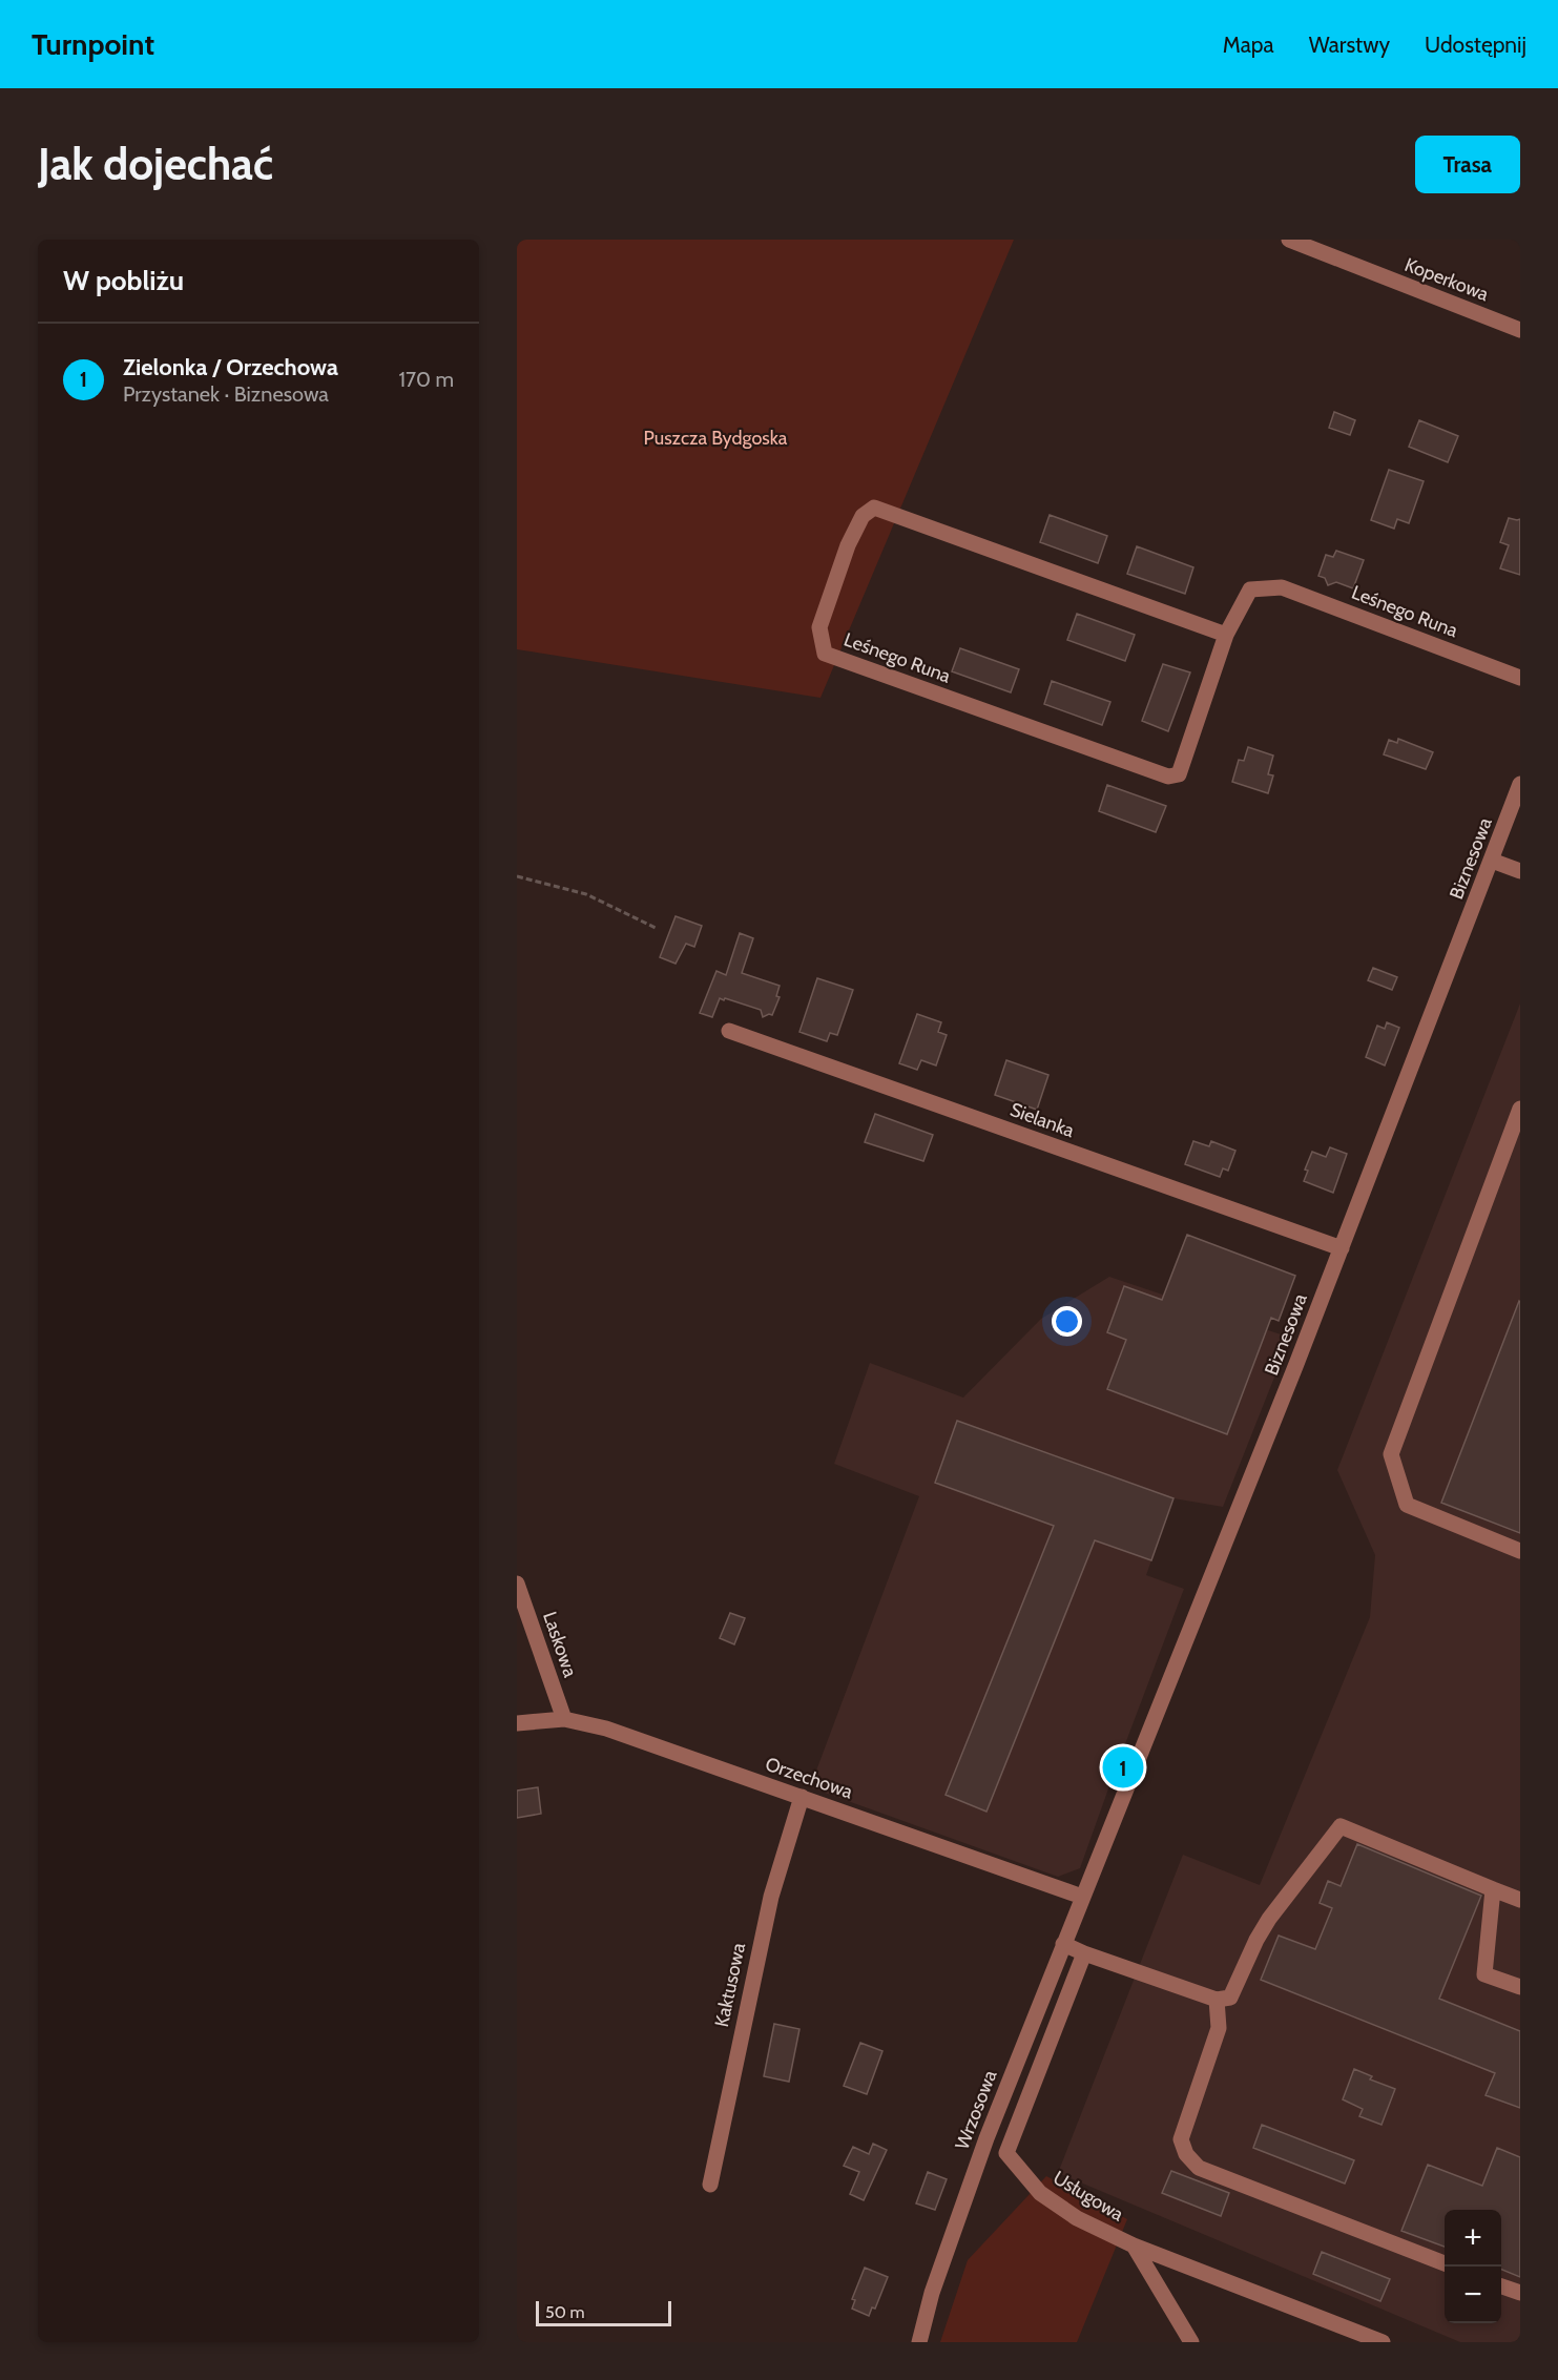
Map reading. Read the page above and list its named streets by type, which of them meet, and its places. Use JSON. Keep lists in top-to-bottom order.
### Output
{
  "streets": {
    "street": [
      "Koperkowa",
      "Leśnego Runa",
      "Biznesowa",
      "Sielanka",
      "Laskowa",
      "Orzechowa",
      "Kaktusowa",
      "Wrzosowa",
      "Usługowa"
    ]
  },
  "crossings": [
    ["Biznesowa", "Sielanka"],
    ["Biznesowa", "Orzechowa"],
    ["Biznesowa", "Wrzosowa"],
    ["Laskowa", "Orzechowa"],
    ["Orzechowa", "Kaktusowa"],
    ["Orzechowa", "Wrzosowa"]
  ],
  "parks": ["Puszcza Bydgoska"],
  "scale_bar": "50 m",
  "page": {
    "header": "Turnpoint",
    "nav": ["Mapa", "Warstwy", "Udostępnij"],
    "buttons": "Trasa",
    "title": "Jak dojechać",
    "heading": "W pobliżu",
    "list": [
      {
        "mark": "1",
        "name": "Zielonka / Orzechowa",
        "note": "Przystanek · Biznesowa",
        "value": "170 m"
      }
    ],
    "pins": "1",
    "map_buttons": ["+", "−"],
    "scale": "50 m"
  }
}
